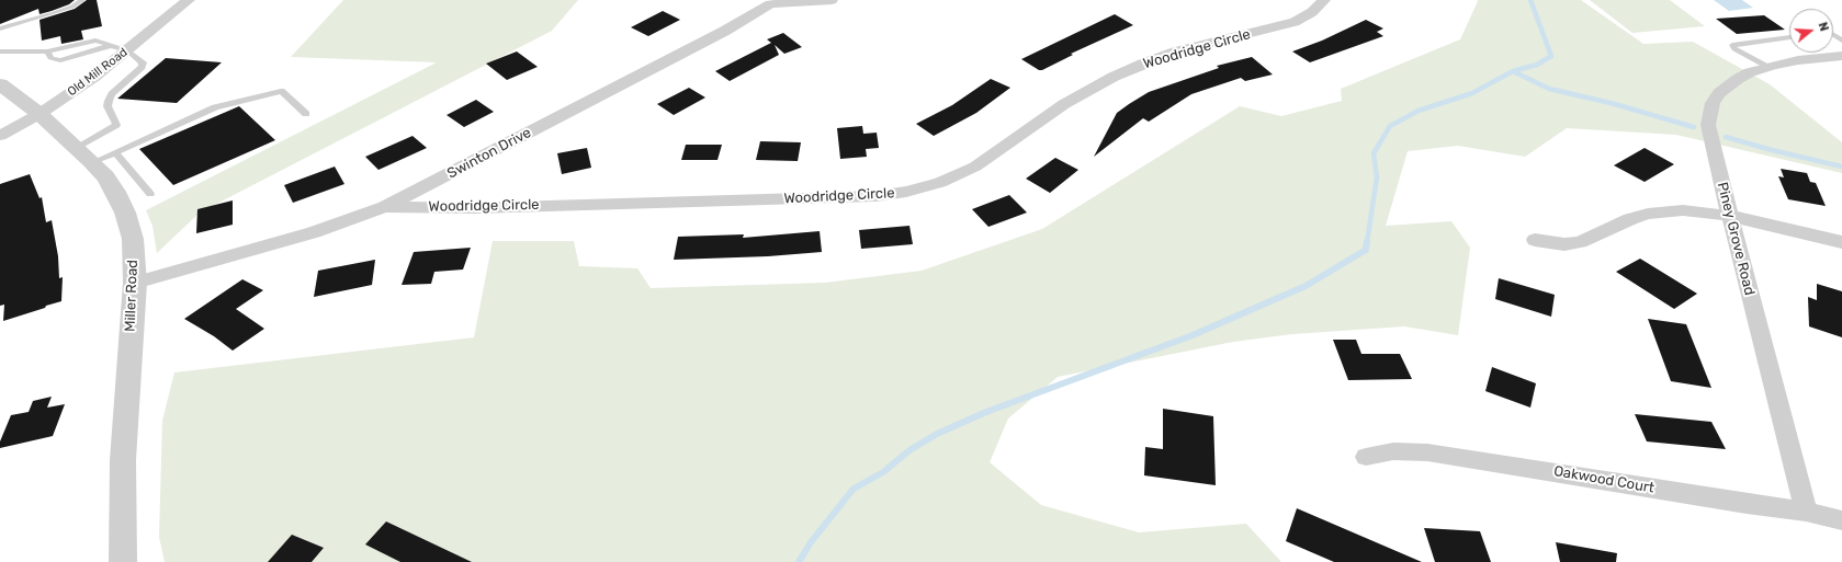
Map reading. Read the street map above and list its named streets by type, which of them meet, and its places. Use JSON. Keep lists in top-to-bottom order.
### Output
{
  "streets": {
    "street": [
      "Woodridge Circle",
      "Old Mill Road",
      "Swinton Drive",
      "Piney Grove Road",
      "Miller Road",
      "Oakwood Court"
    ]
  },
  "crossings": [
    ["Woodridge Circle", "Swinton Drive"],
    ["Old Mill Road", "Miller Road"],
    ["Swinton Drive", "Miller Road"],
    ["Piney Grove Road", "Oakwood Court"]
  ],
  "north": "right"
}
